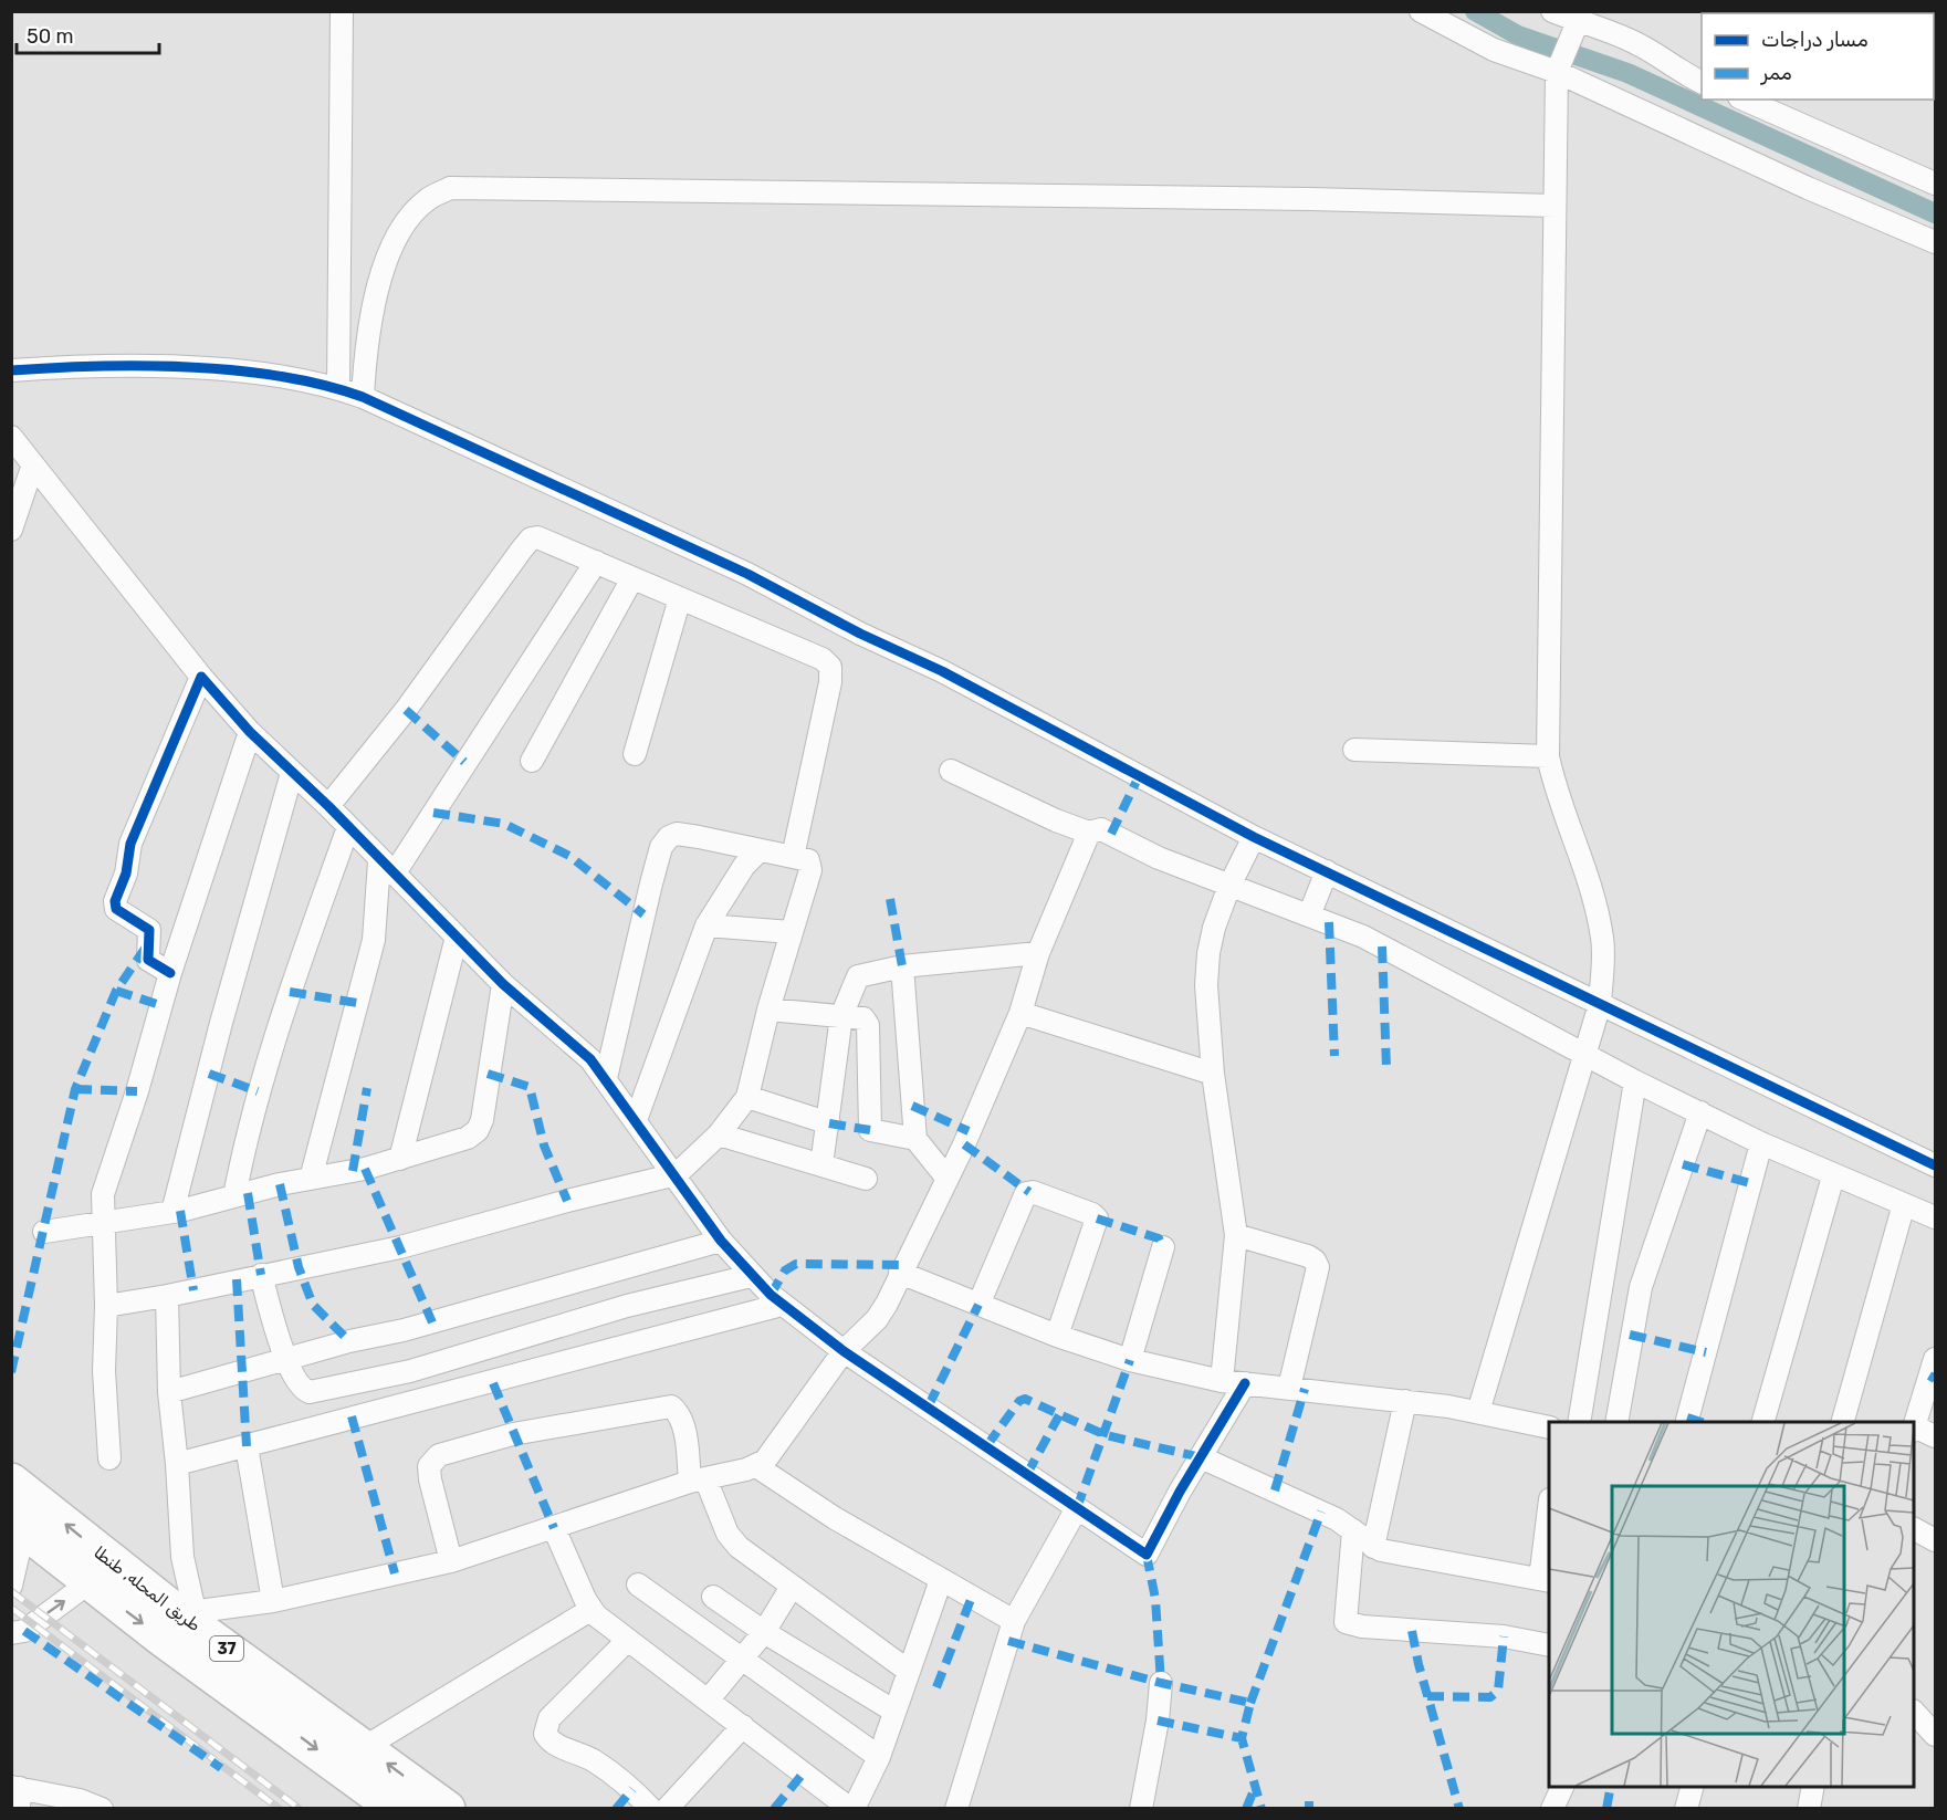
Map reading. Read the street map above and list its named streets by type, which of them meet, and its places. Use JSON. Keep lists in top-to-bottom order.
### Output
{
  "streets": {
    "highway": ["طريق المحله, طنطا", "37"]
  },
  "legend": ["مسار دراجات", "ممر"],
  "scale_bar": "50 m"
}
